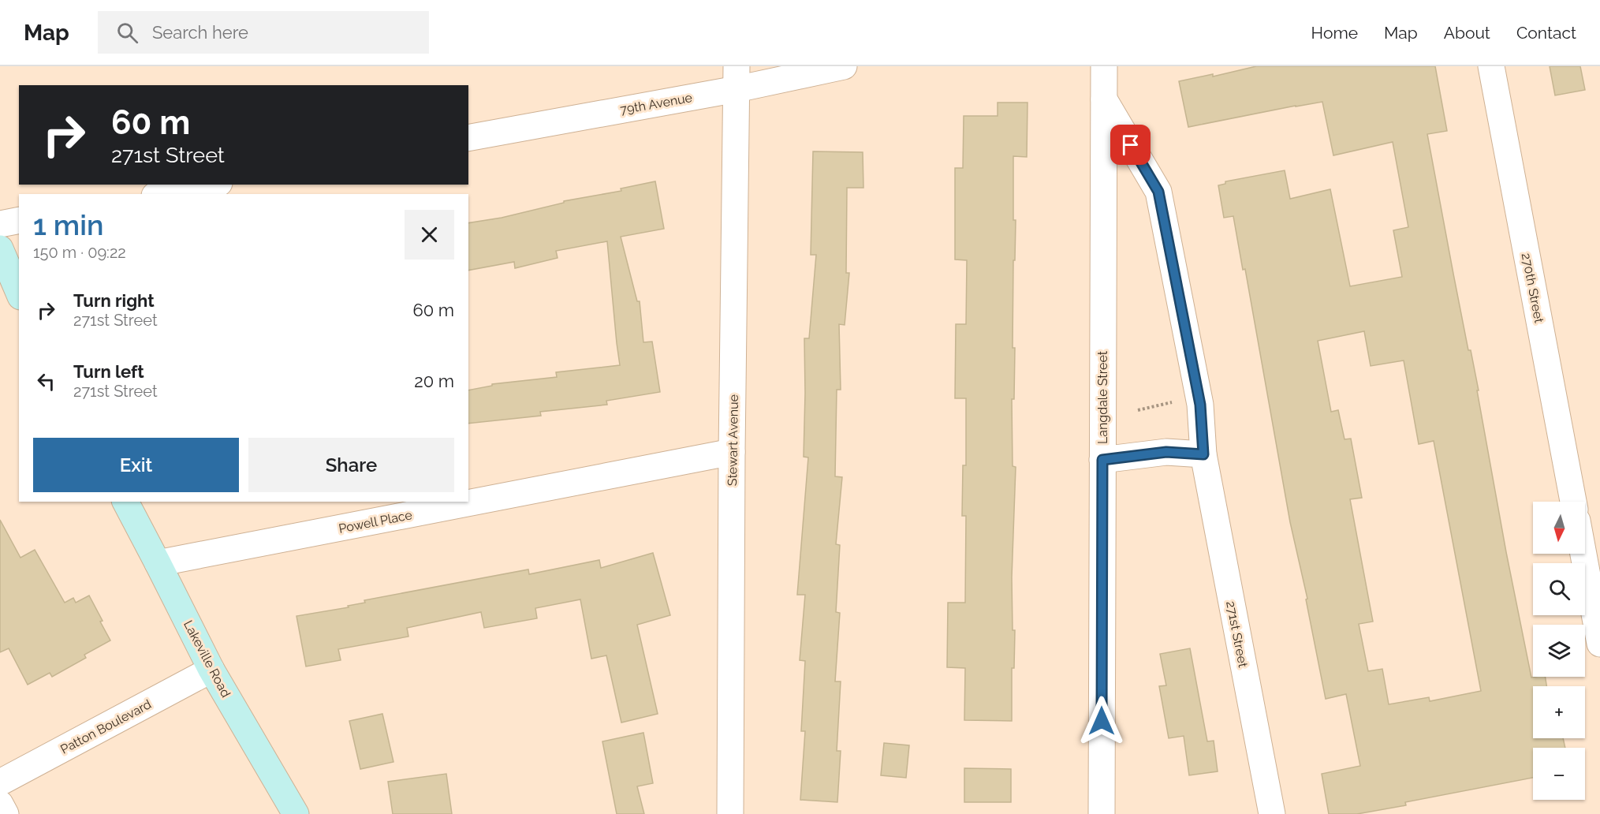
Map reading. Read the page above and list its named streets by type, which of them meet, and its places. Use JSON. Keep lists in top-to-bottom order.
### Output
{
  "streets": {
    "main road": ["Lakeville Road"],
    "street": [
      "79th Avenue",
      "270th Street",
      "Langdale Street",
      "Stewart Avenue",
      "Powell Place",
      "271st Street",
      "Patton Boulevard"
    ]
  },
  "crossings": [
    ["79th Avenue", "Stewart Avenue"],
    ["Langdale Street", "271st Street"],
    ["Stewart Avenue", "Powell Place"],
    ["Powell Place", "Lakeville Road"],
    ["Lakeville Road", "Patton Boulevard"]
  ],
  "north": "bottom",
  "page": {
    "header": "Map",
    "search": "Search here",
    "nav": [
      "Home",
      "Map",
      "About",
      "Contact"
    ],
    "turn": ["60 m", "271st Street"],
    "heading": ["1 min", "150 m · 09:22"],
    "list": [
      {
        "name": "Turn right",
        "note": "271st Street",
        "value": "60 m"
      },
      {
        "name": "Turn left",
        "note": "271st Street",
        "value": "20 m"
      }
    ],
    "buttons": ["Exit", "Share"],
    "map_buttons": ["+", "−"]
  }
}
